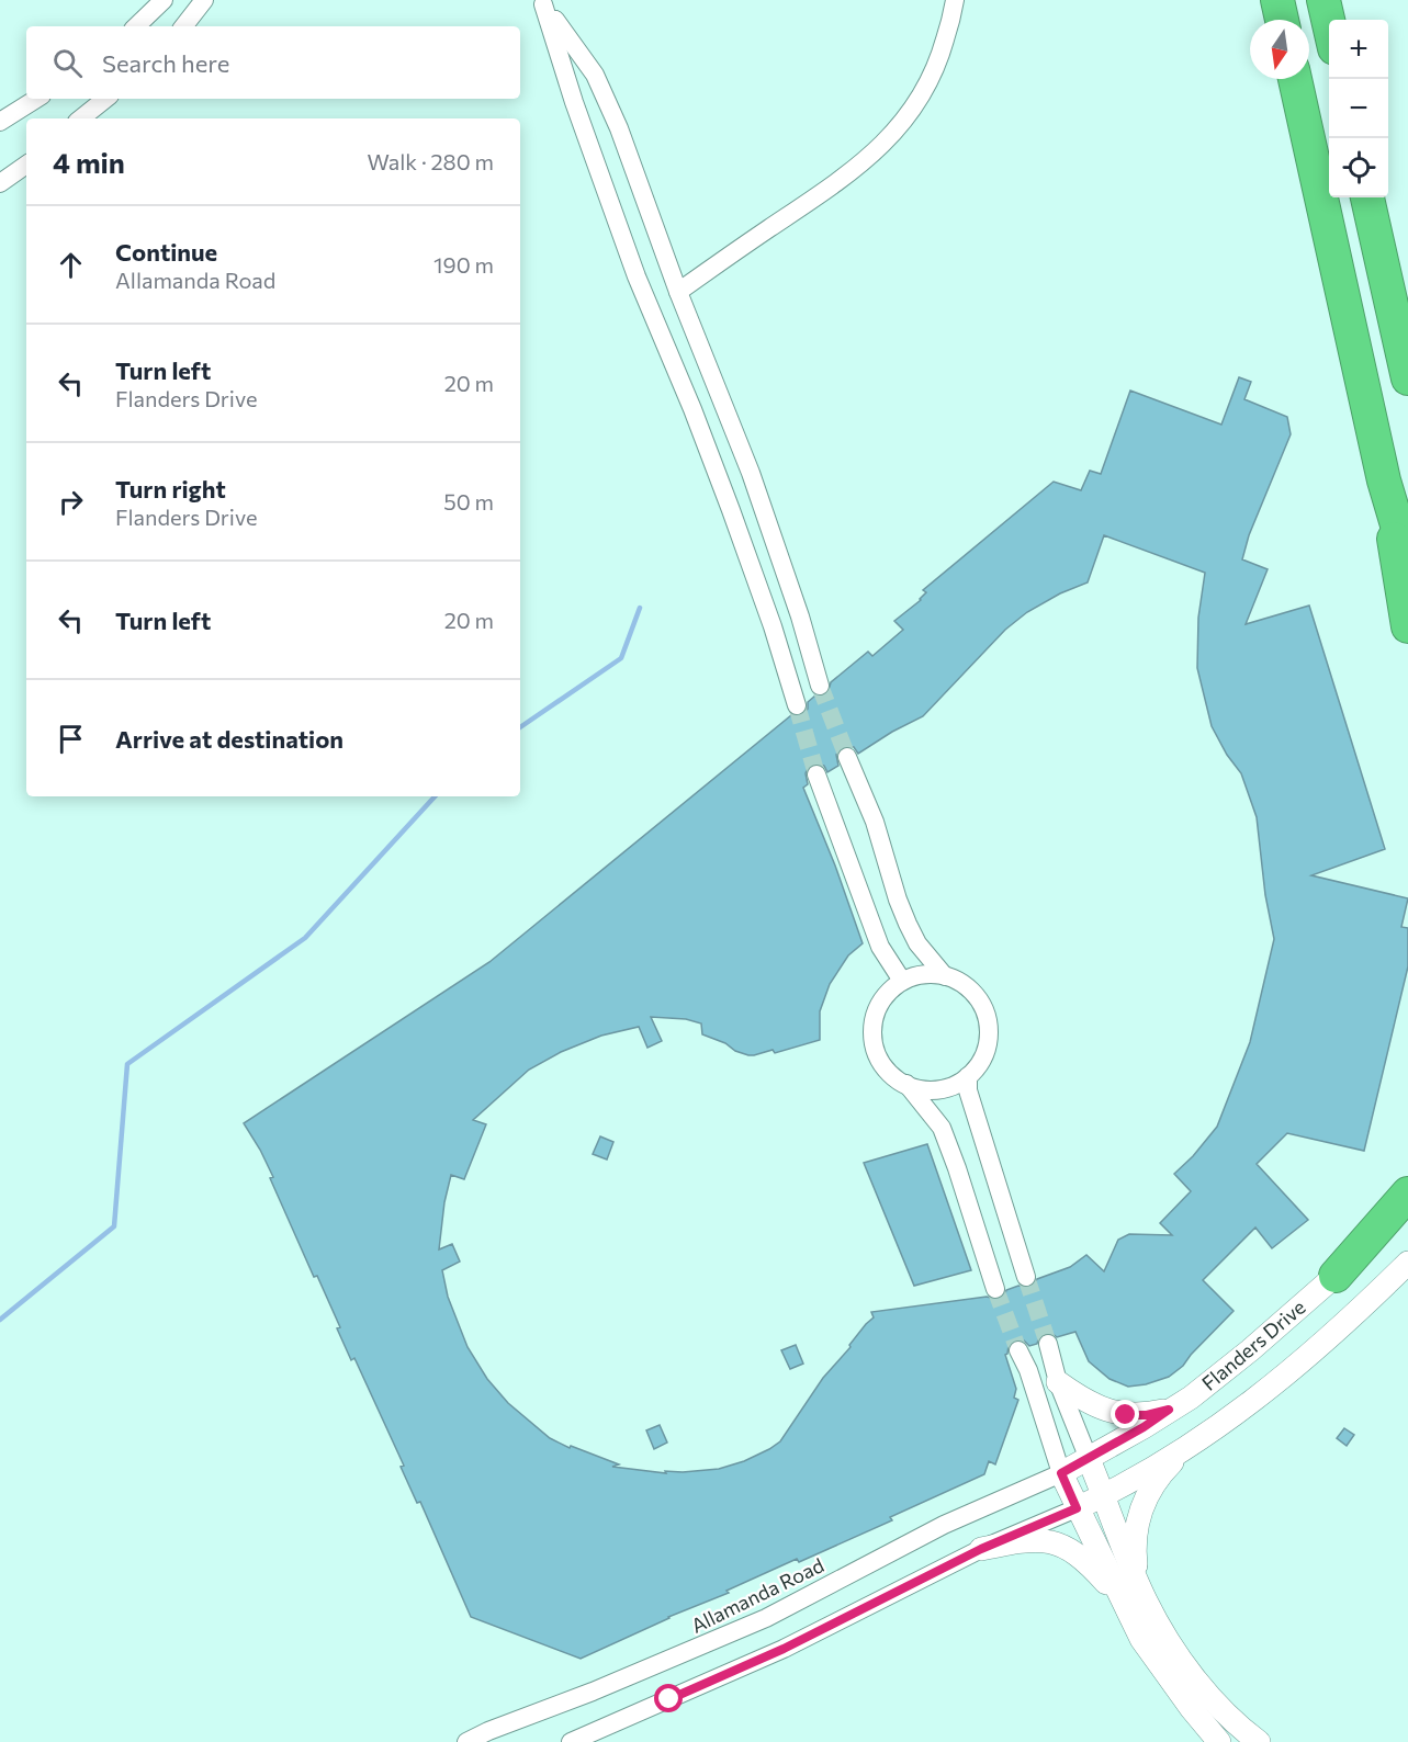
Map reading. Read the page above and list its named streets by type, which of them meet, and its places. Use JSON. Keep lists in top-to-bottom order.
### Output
{
  "streets": {
    "street": ["Flanders Drive", "Allamanda Road"]
  },
  "crossings": [
    ["Flanders Drive", "Allamanda Road"]
  ],
  "north": "bottom",
  "page": {
    "map_buttons": ["+", "−"],
    "search": "Search here",
    "heading": ["4 min", "Walk · 280 m"],
    "list": [
      ["Continue", "Allamanda Road", "190 m"],
      ["Turn left", "Flanders Drive", "20 m"],
      ["Turn right", "Flanders Drive", "50 m"],
      ["Turn left", "20 m"],
      "Arrive at destination"
    ]
  }
}
